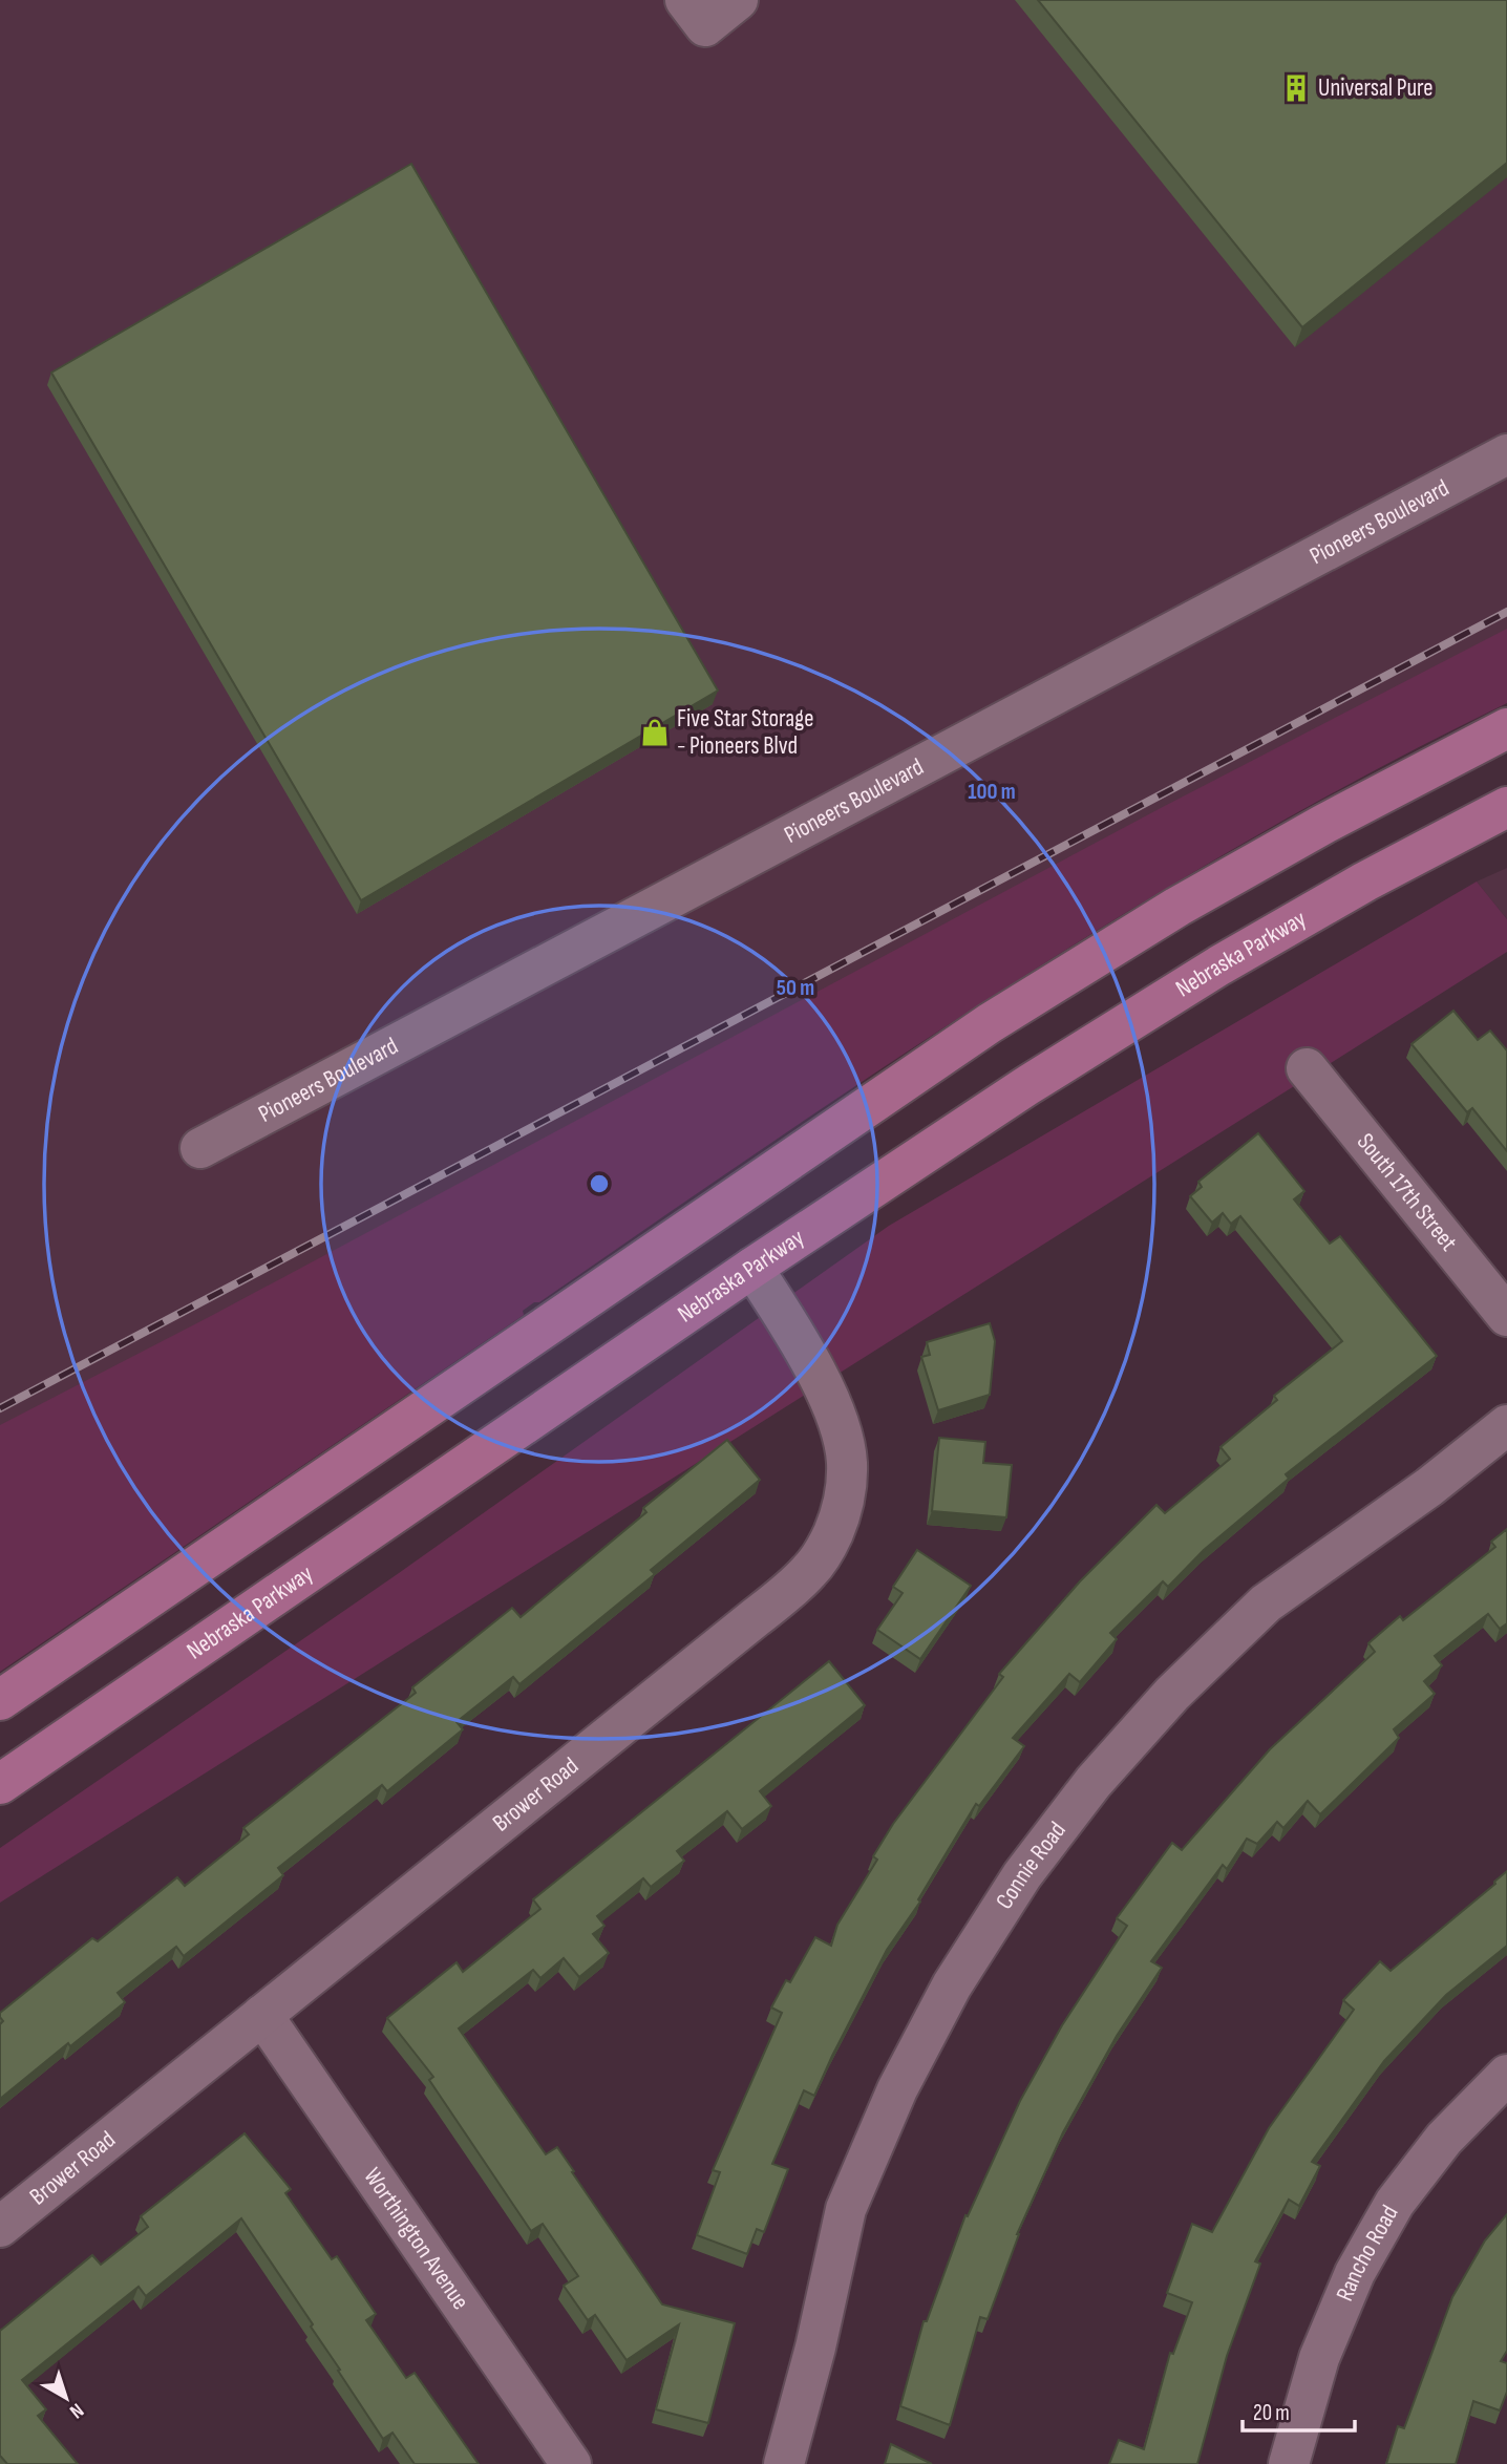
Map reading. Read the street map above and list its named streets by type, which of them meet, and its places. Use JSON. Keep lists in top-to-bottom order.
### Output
{
  "streets": {
    "main road": ["Nebraska Parkway"],
    "street": [
      "Pioneers Boulevard",
      "South 17th Street",
      "Brower Road",
      "Connie Road",
      "Worthington Avenue",
      "Rancho Road"
    ]
  },
  "crossings": [
    ["Nebraska Parkway", "Brower Road"],
    ["Brower Road", "Worthington Avenue"]
  ],
  "places": {
    "building": ["Universal Pure"],
    "shop": ["Five Star Storage - Pioneers Blvd"]
  },
  "scale_bar": "20 m",
  "north": "bottom right",
  "rings": ["100 m", "50 m"]
}
